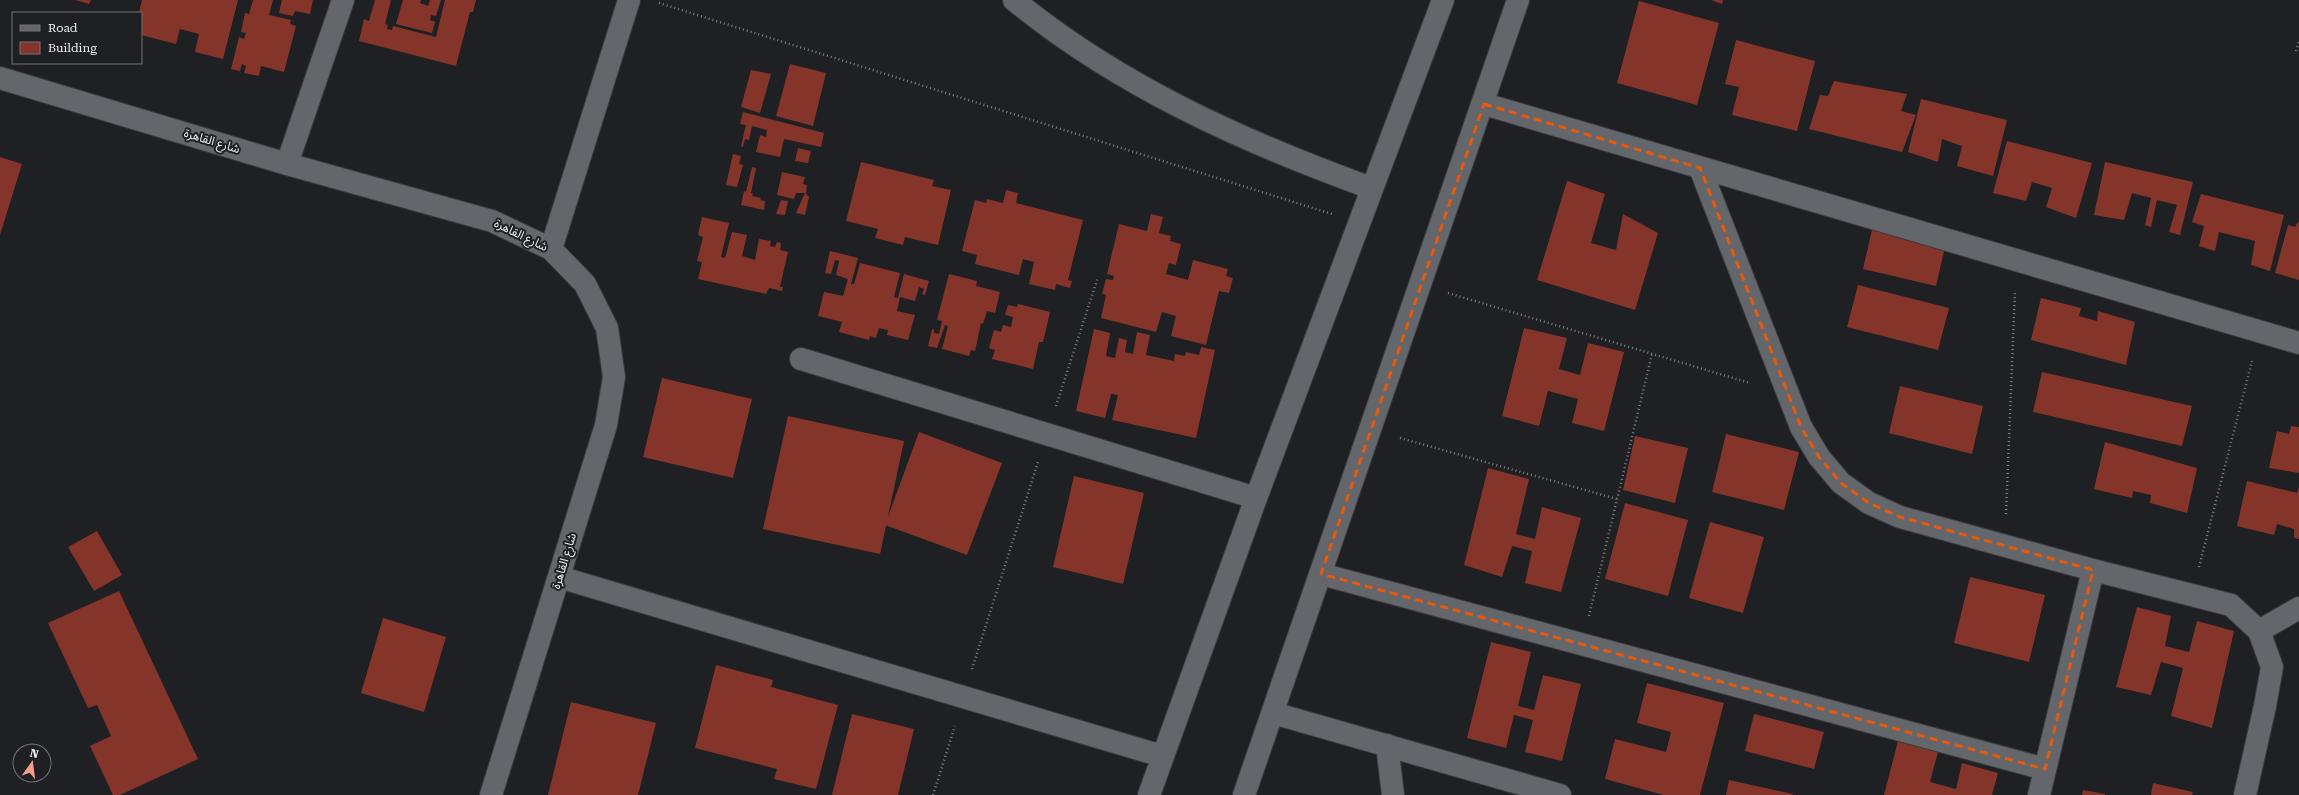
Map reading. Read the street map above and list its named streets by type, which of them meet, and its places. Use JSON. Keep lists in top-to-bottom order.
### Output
{
  "streets": {
    "street": ["شارع القاهرة"]
  },
  "legend": ["Road", "Building"],
  "north": "top"
}
